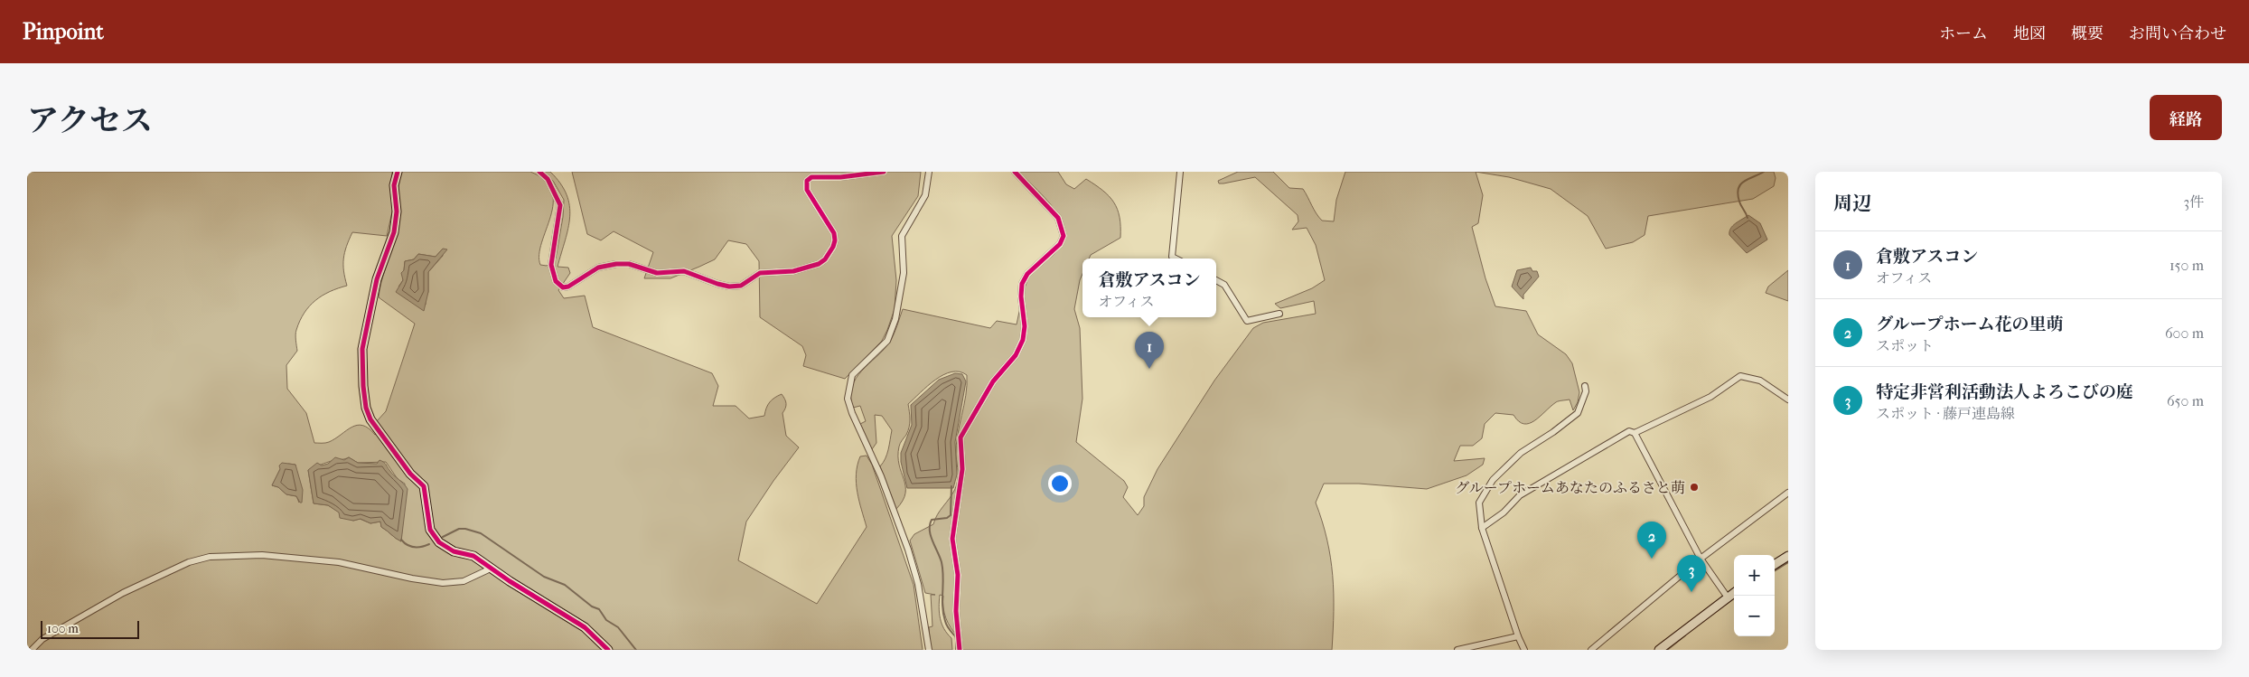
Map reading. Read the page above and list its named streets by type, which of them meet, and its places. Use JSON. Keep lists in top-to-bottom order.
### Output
{
  "places": ["グループホームあなたのふるさと萌"],
  "scale_bar": "100 m",
  "page": {
    "header": "Pinpoint",
    "nav": [
      "ホーム",
      "地図",
      "概要",
      "お問い合わせ"
    ],
    "title": "アクセス",
    "buttons": "経路",
    "heading": ["周辺", "3件"],
    "list": [
      {
        "mark": "1",
        "name": "倉敷アスコン",
        "note": "オフィス",
        "value": "150 m"
      },
      {
        "mark": "2",
        "name": "グループホーム花の里萌",
        "note": "スポット",
        "value": "600 m"
      },
      {
        "mark": "3",
        "name": "特定非営利活動法人よろこびの庭",
        "note": "スポット · 藤戸連島線",
        "value": "650 m"
      }
    ],
    "popup": ["倉敷アスコン", "オフィス"],
    "pins": ["1", "2", "3"],
    "map_buttons": ["+", "−"],
    "scale": "100 m"
  }
}
